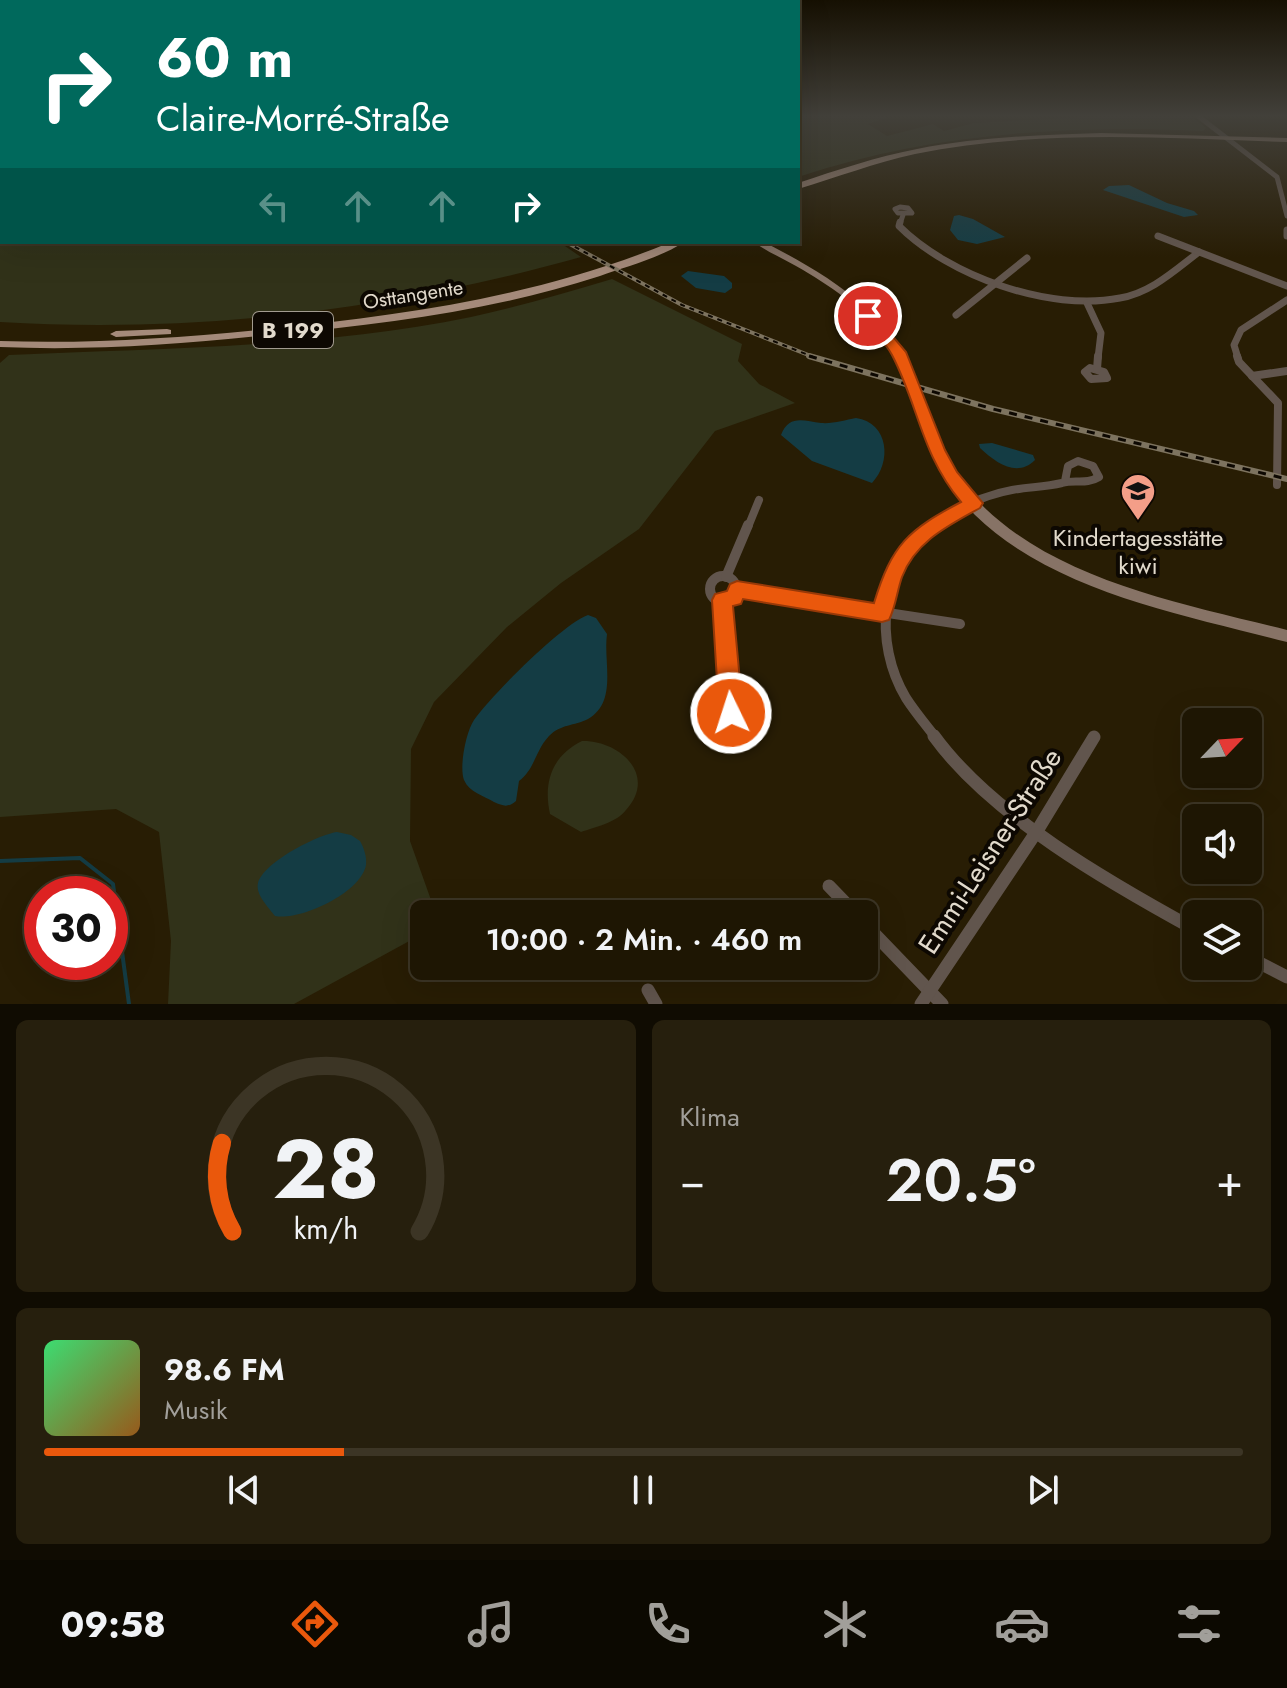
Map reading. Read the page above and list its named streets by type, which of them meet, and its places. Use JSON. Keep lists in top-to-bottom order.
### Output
{
  "streets": {
    "main road": ["Osttangente", "B 199"],
    "street": ["Emmi-Leisner-Straße"]
  },
  "places": {
    "school or university": ["Kindertagesstätte kiwi"]
  },
  "north": "top right",
  "page": {
    "turn": ["60 m", "Claire-Morré-Straße"],
    "limit": "30",
    "trip": "10:00 · 2 Min. · 460 m",
    "tile": "Klima",
    "heat": ["−", "20.5°", "+"],
    "song": ["98.6 FM", "Musik"],
    "tabs": "09:58",
    "gauge": ["28", "km/h"]
  }
}
